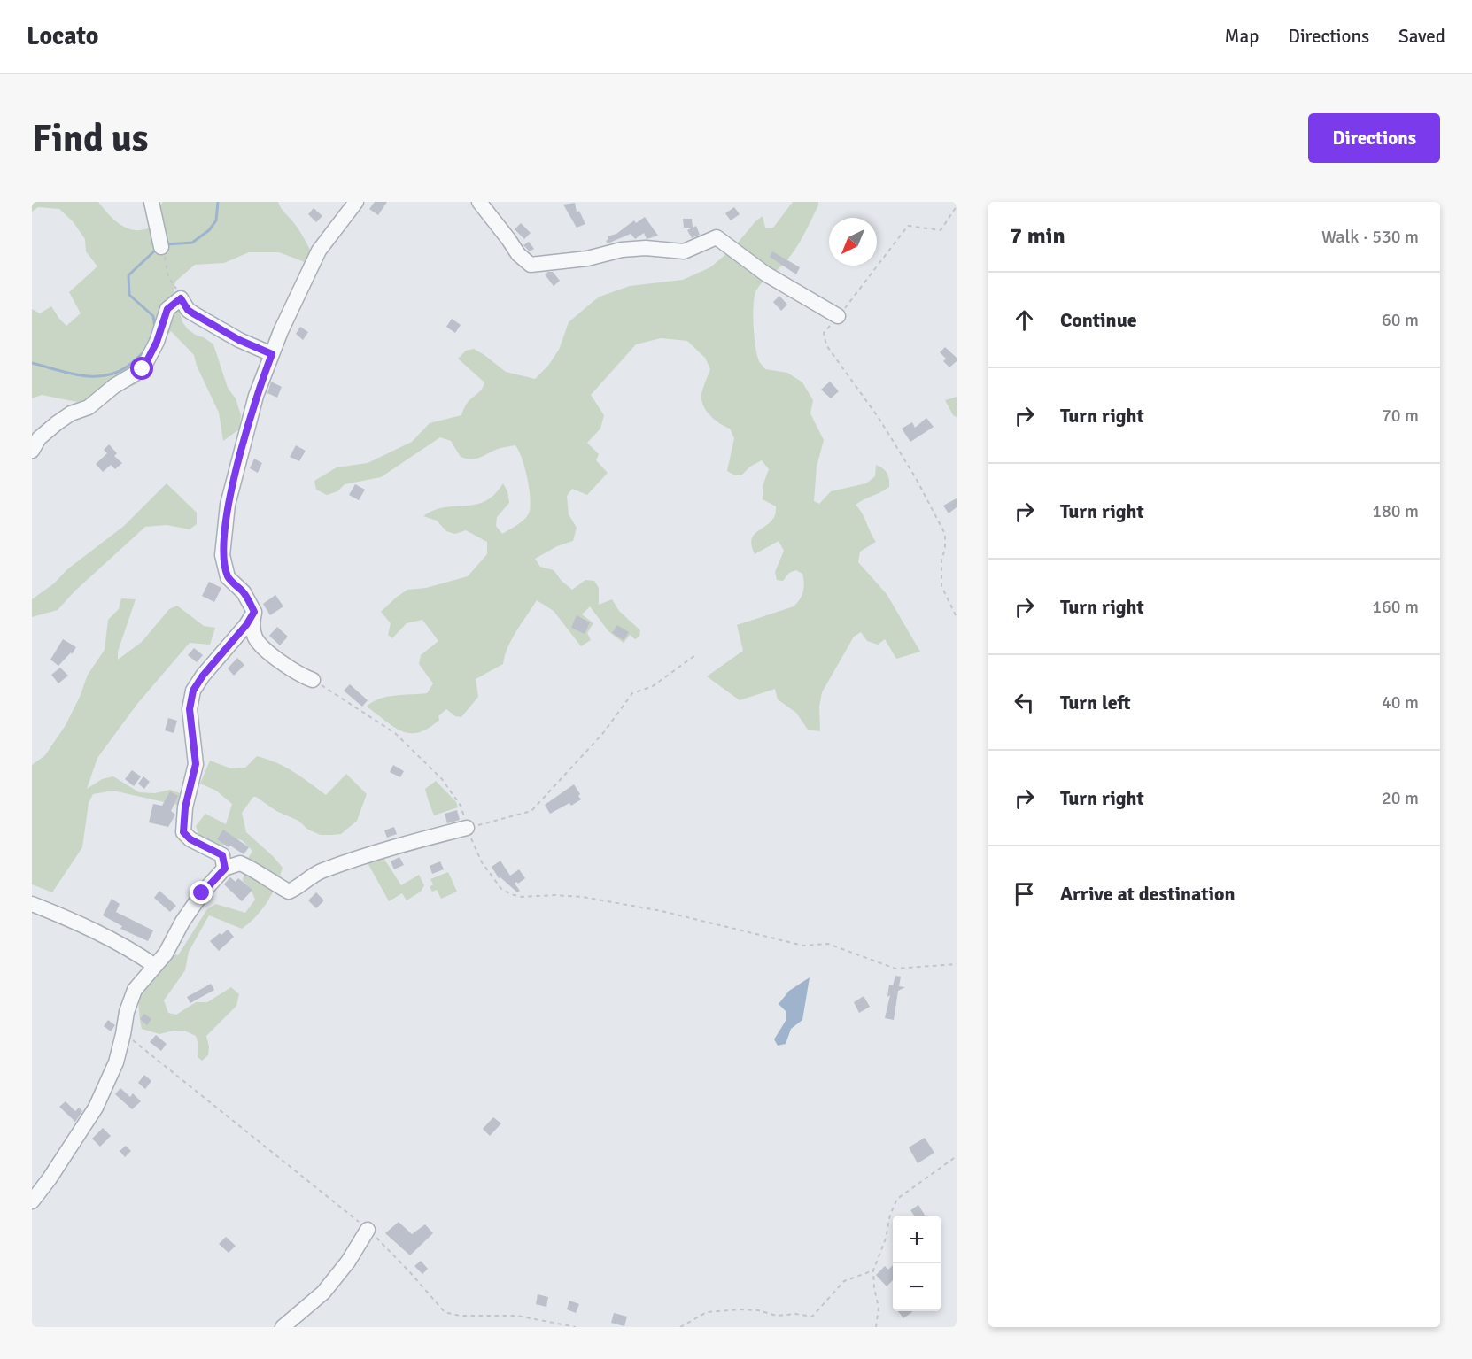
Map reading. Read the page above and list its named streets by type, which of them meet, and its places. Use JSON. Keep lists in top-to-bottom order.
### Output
{
  "north": "bottom left",
  "page": {
    "header": "Locato",
    "nav": ["Map", "Directions", "Saved"],
    "buttons": "Directions",
    "title": "Find us",
    "heading": ["7 min", "Walk · 530 m"],
    "list": [
      ["Continue", "60 m"],
      ["Turn right", "70 m"],
      ["Turn right", "180 m"],
      ["Turn right", "160 m"],
      ["Turn left", "40 m"],
      ["Turn right", "20 m"],
      "Arrive at destination"
    ],
    "map_buttons": ["+", "−"]
  }
}
